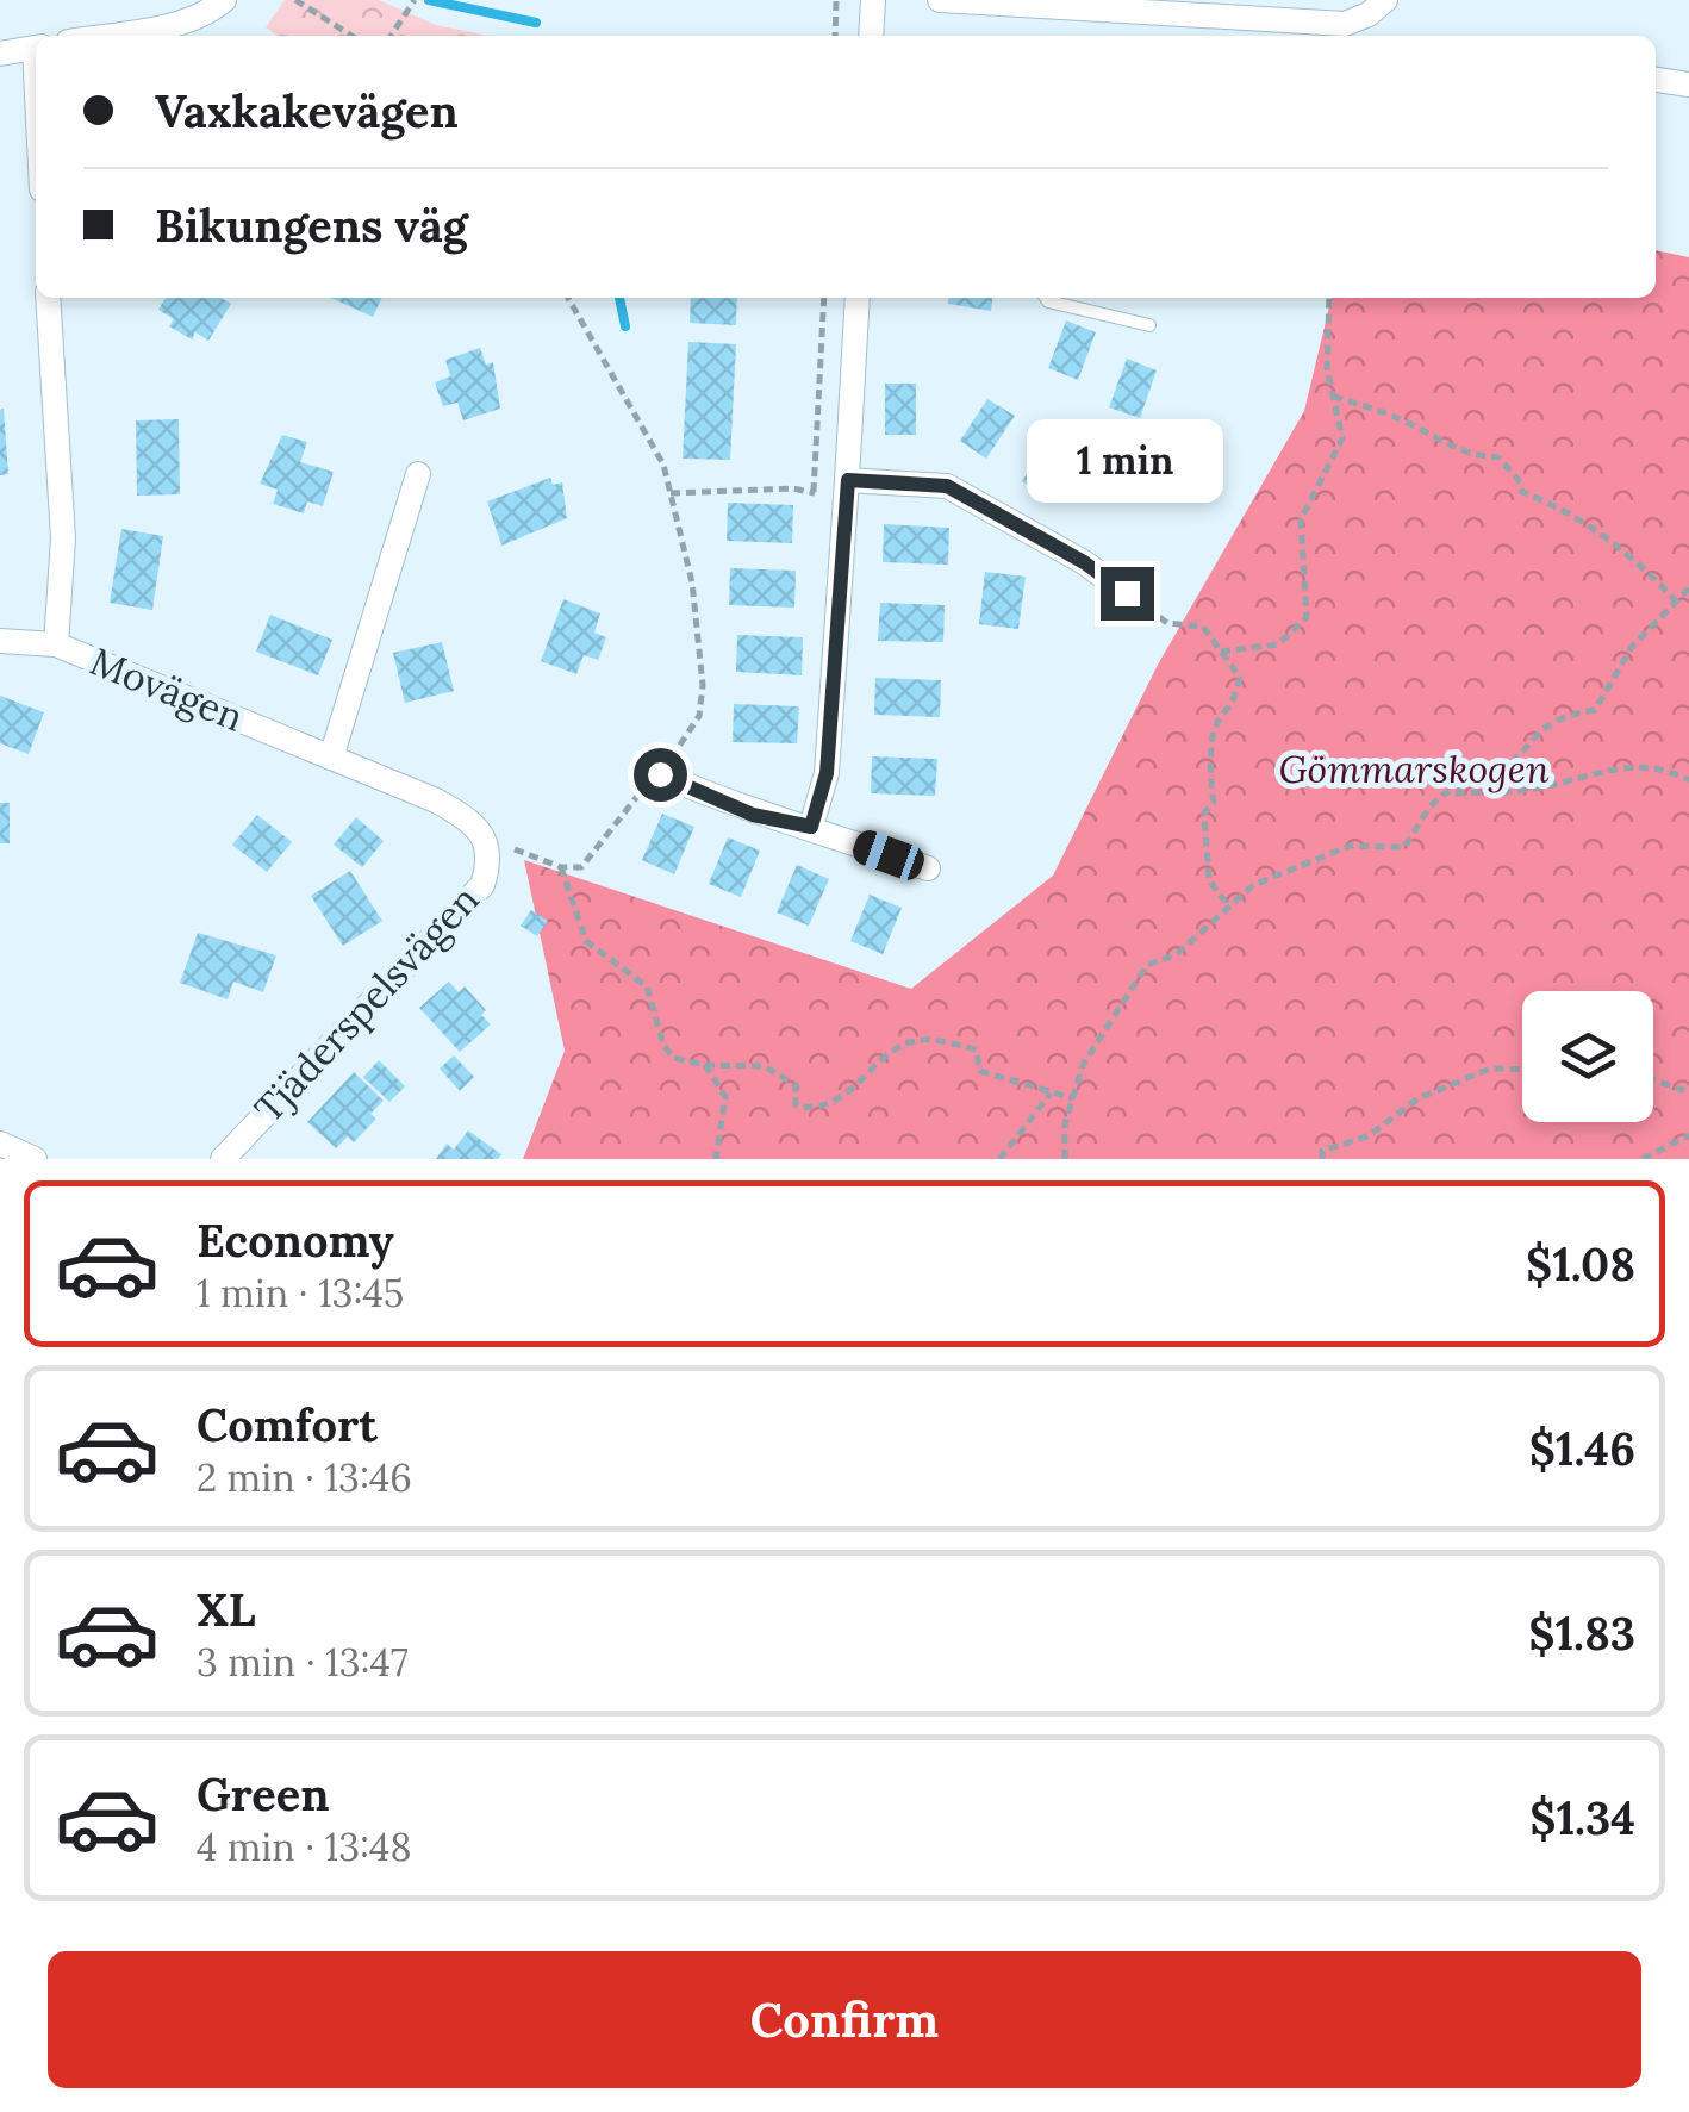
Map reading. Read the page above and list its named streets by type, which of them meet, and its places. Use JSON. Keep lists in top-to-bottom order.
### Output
{
  "streets": {
    "street": ["Movägen", "Tjäderspelsvägen"]
  },
  "crossings": [
    ["Movägen", "Tjäderspelsvägen"]
  ],
  "parks": ["Gömmarskogen"],
  "page": {
    "banner": ["Vaxkakevägen", "Bikungens väg"],
    "bubble": "1 min",
    "list": [
      {
        "name": "Economy",
        "note": "1 min · 13:45",
        "value": "$1.08"
      },
      {
        "name": "Comfort",
        "note": "2 min · 13:46",
        "value": "$1.46"
      },
      {
        "name": "XL",
        "note": "3 min · 13:47",
        "value": "$1.83"
      },
      {
        "name": "Green",
        "note": "4 min · 13:48",
        "value": "$1.34"
      }
    ],
    "buttons": "Confirm"
  }
}
